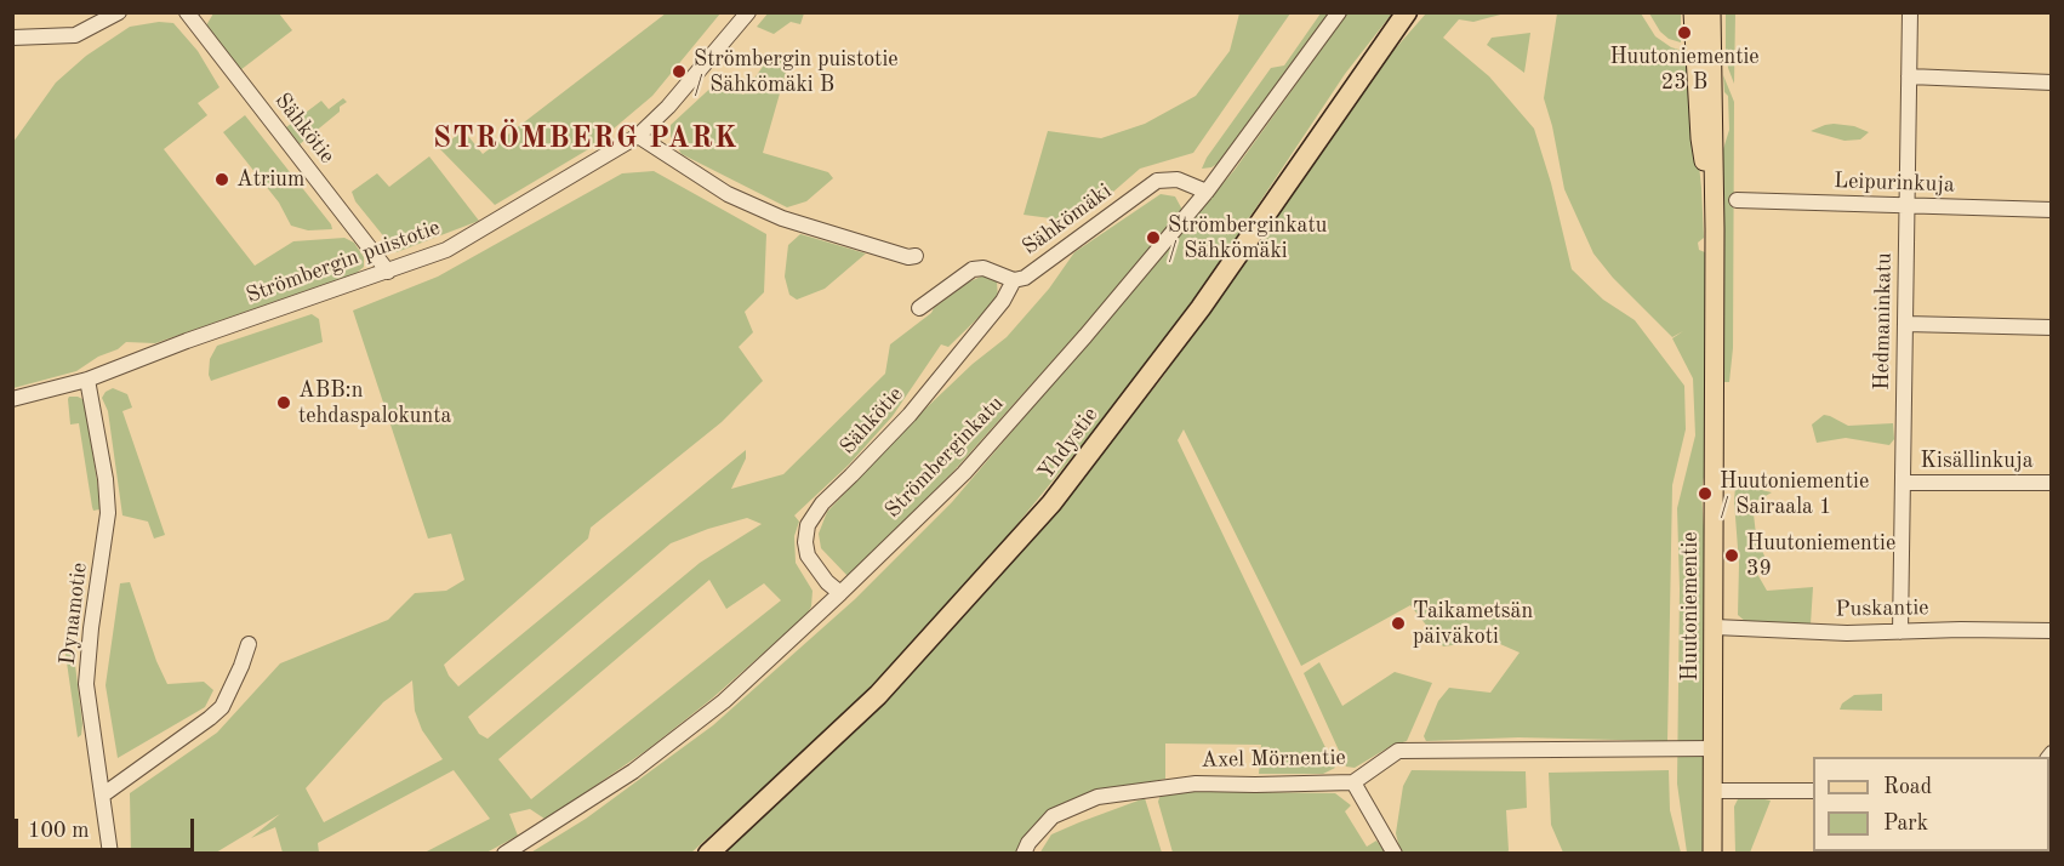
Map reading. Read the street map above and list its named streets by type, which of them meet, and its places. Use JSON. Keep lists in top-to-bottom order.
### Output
{
  "streets": {
    "highway": ["Yhdystie"],
    "main road": ["Huutoniementie"],
    "street": [
      "Sähkötie",
      "Leipurinkuja",
      "Sähkömäki",
      "Strömbergin puistotie",
      "Hedmaninkatu",
      "Strömberginkatu",
      "Kisällinkuja",
      "Puskantie",
      "Dynamotie",
      "Axel Mörnentie"
    ]
  },
  "crossings": [
    ["Sähkötie", "Sähkömäki"],
    ["Sähkötie", "Strömbergin puistotie"],
    ["Sähkötie", "Strömberginkatu"],
    ["Leipurinkuja", "Hedmaninkatu"],
    ["Sähkömäki", "Strömberginkatu"],
    ["Strömbergin puistotie", "Dynamotie"],
    ["Hedmaninkatu", "Kisällinkuja"],
    ["Hedmaninkatu", "Puskantie"],
    ["Huutoniementie", "Puskantie"],
    ["Huutoniementie", "Axel Mörnentie"]
  ],
  "districts": ["STRÖMBERG PARK"],
  "places": [
    "Huutoniementie 23 B",
    "Strömbergin puistotie / Sähkömäki B",
    "Atrium",
    "Strömberginkatu / Sähkömäki",
    "ABB:n tehdaspalokunta",
    "Huutoniementie / Sairaala 1",
    "Huutoniementie 39",
    "Taikametsän päiväkoti"
  ],
  "legend": ["Road", "Park"],
  "scale_bar": "100 m"
}
